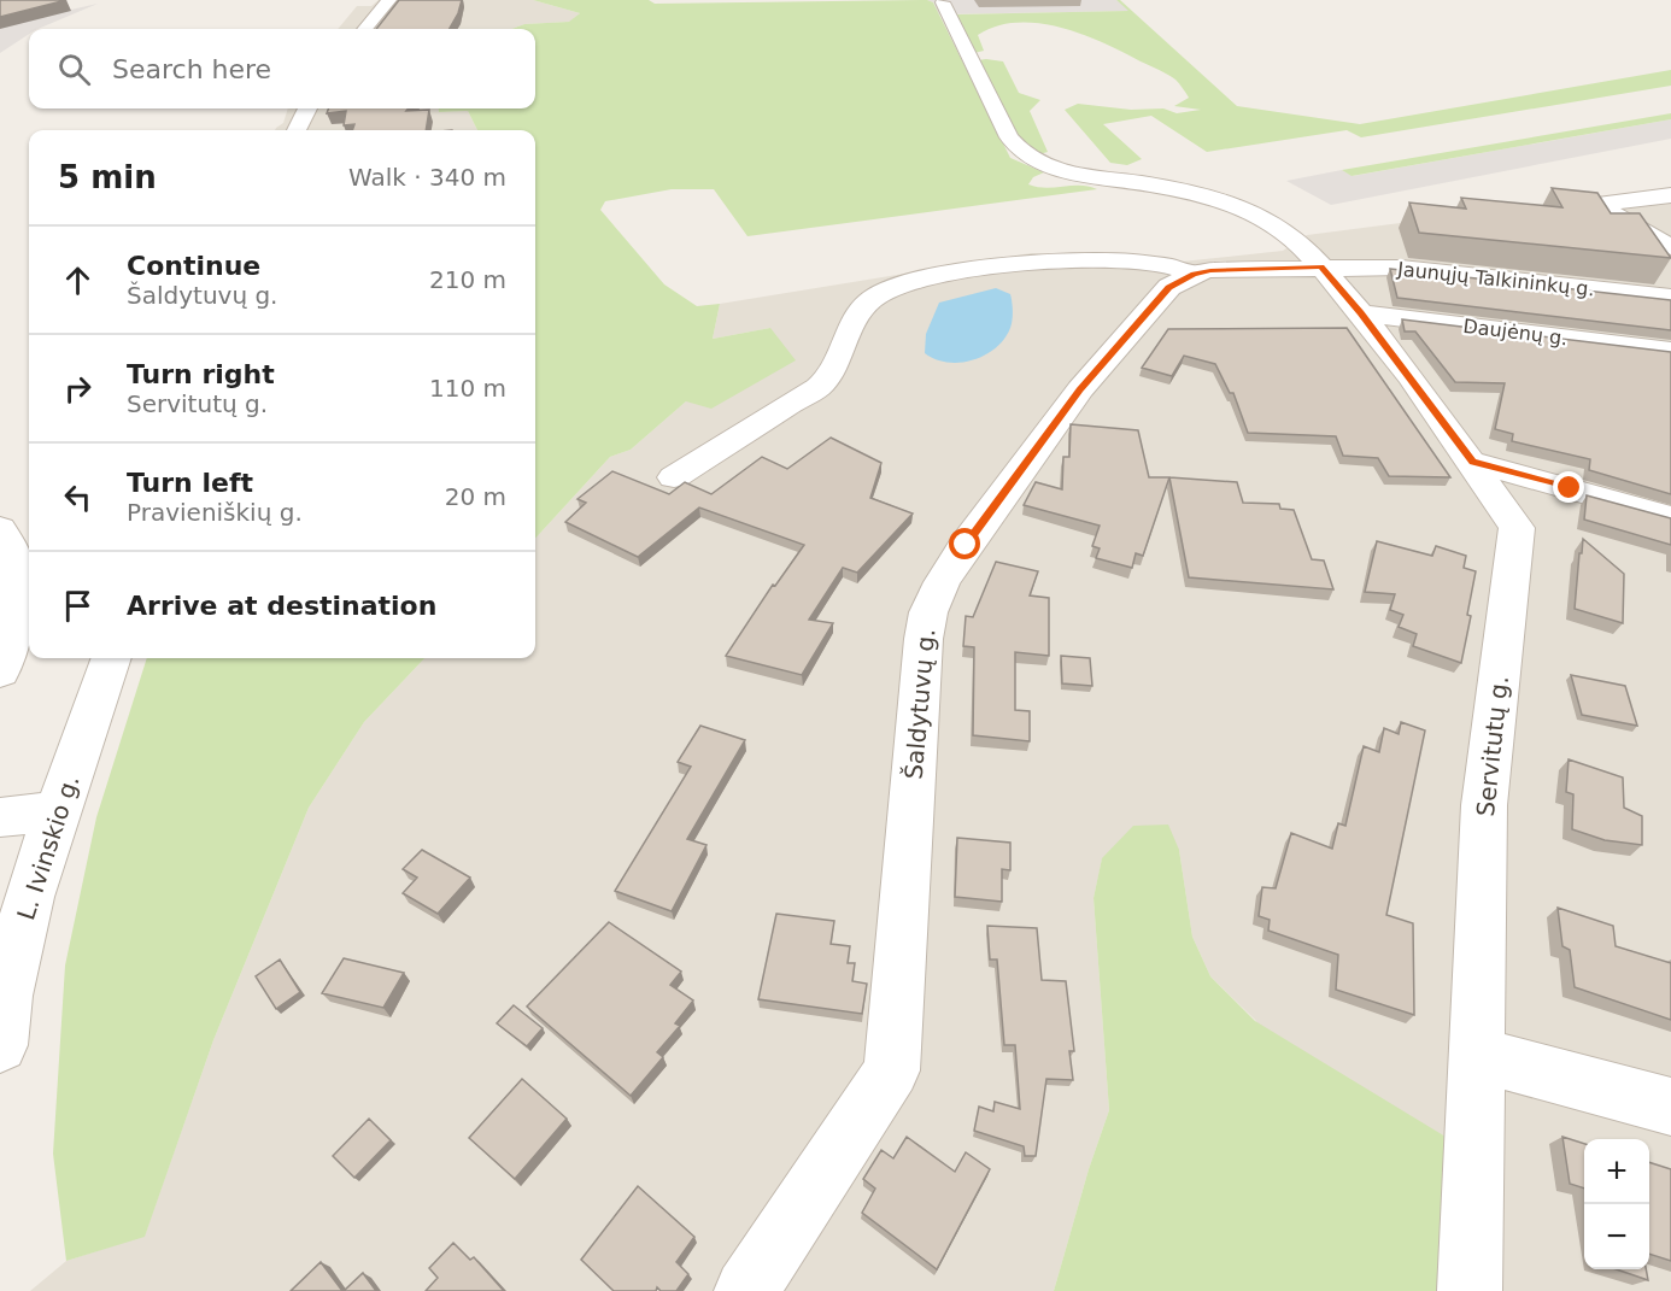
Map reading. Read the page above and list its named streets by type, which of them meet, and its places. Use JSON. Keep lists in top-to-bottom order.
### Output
{
  "streets": {
    "street": [
      "Jaunųjų Talkininkų g.",
      "Daujėnų g.",
      "Šaldytuvų g.",
      "Servitutų g.",
      "L. Ivinskio g."
    ]
  },
  "crossings": [
    ["Jaunųjų Talkininkų g.", "Šaldytuvų g."],
    ["Jaunųjų Talkininkų g.", "Servitutų g."],
    ["Daujėnų g.", "Servitutų g."],
    ["Šaldytuvų g.", "Servitutų g."]
  ],
  "page": {
    "search": "Search here",
    "heading": ["5 min", "Walk · 340 m"],
    "list": [
      ["Continue", "Šaldytuvų g.", "210 m"],
      ["Turn right", "Servitutų g.", "110 m"],
      ["Turn left", "Pravieniškių g.", "20 m"],
      "Arrive at destination"
    ],
    "map_buttons": ["+", "−"]
  }
}
